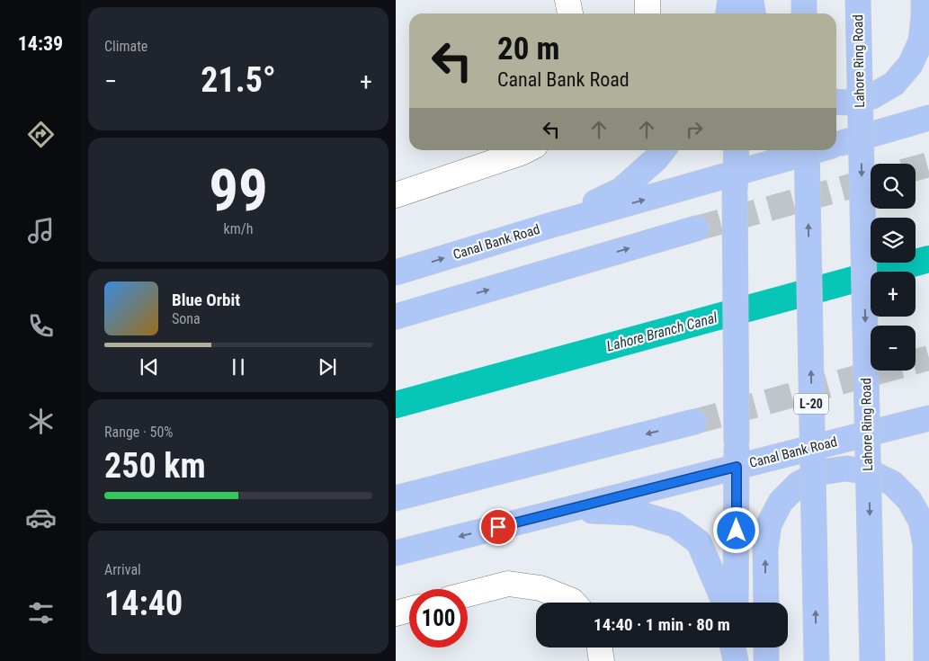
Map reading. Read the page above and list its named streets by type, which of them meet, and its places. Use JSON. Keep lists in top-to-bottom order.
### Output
{
  "streets": {
    "highway": ["Lahore Ring Road", "Canal Bank Road", "L-20"]
  },
  "water": ["Lahore Branch Canal"],
  "page": {
    "tabs": "14:39",
    "tile": [
      "Climate",
      ["99", "km/h"],
      ["Range · 50%", "250 km"],
      ["Arrival", "14:40"]
    ],
    "turn": ["20 m", "Canal Bank Road"],
    "heat": ["−", "21.5°", "+"],
    "map_buttons": ["+", "−"],
    "song": ["Blue Orbit", "Sona"],
    "limit": "100",
    "trip": "14:40 · 1 min · 80 m"
  }
}
